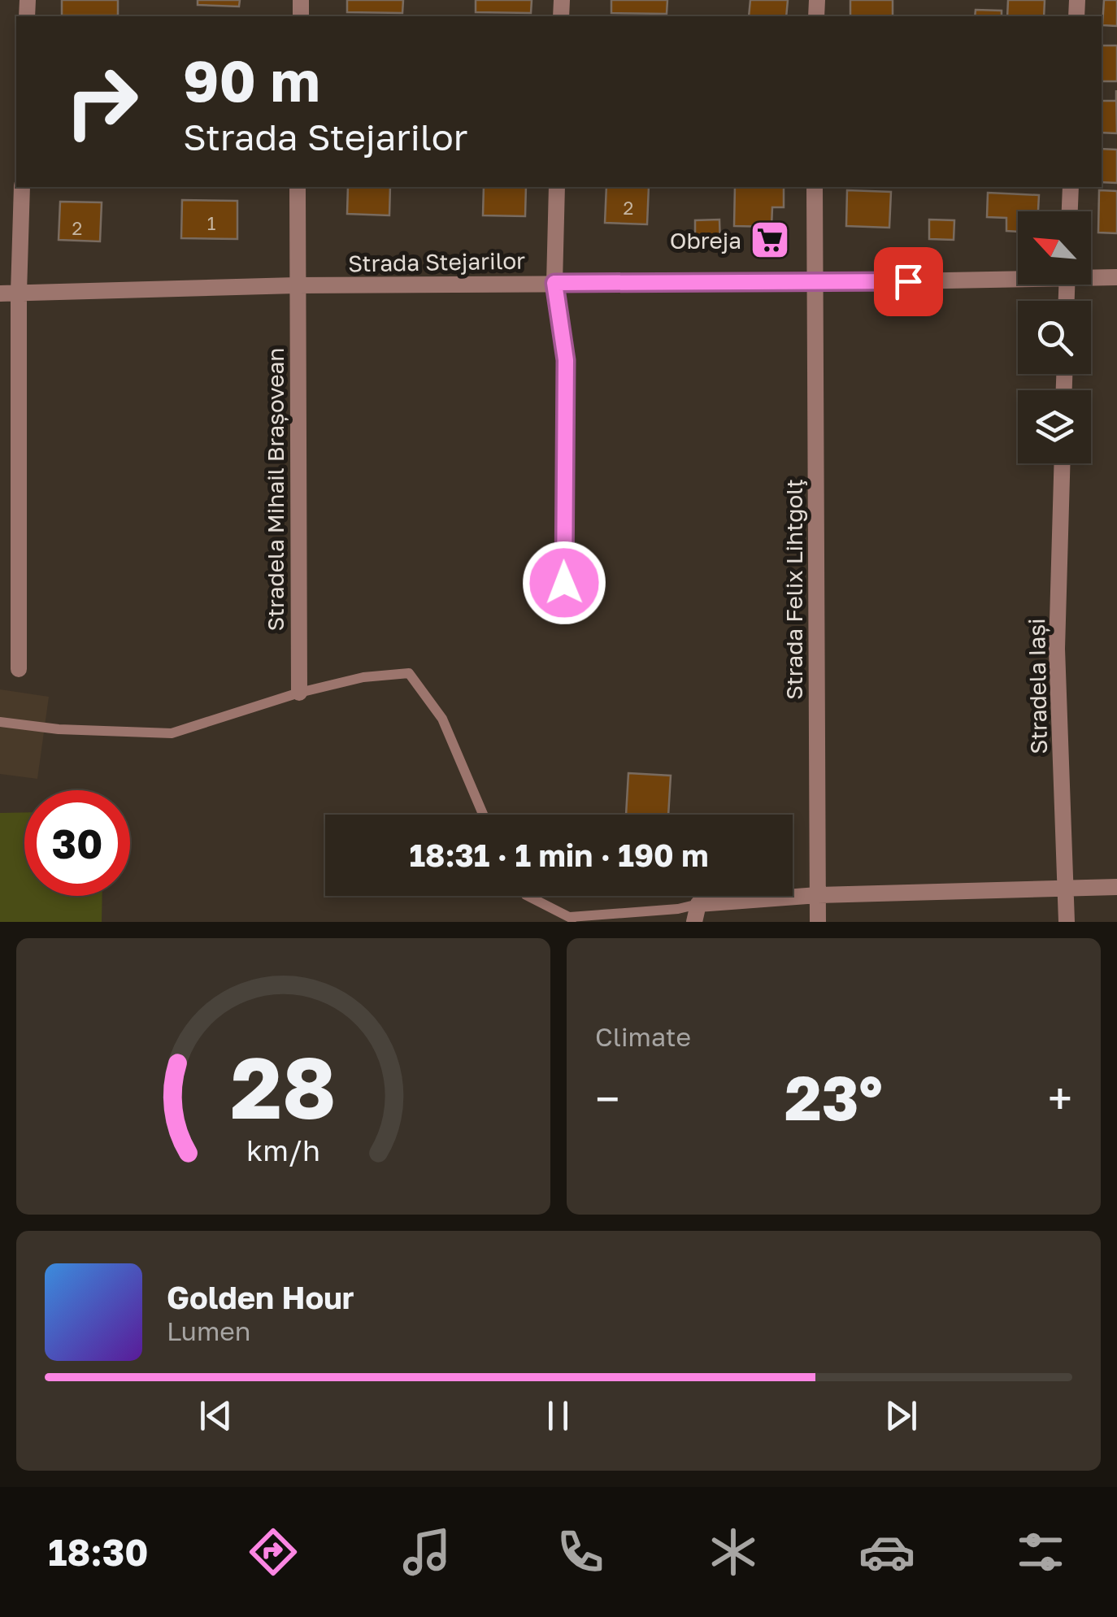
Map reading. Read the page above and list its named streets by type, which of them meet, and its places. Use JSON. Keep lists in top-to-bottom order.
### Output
{
  "streets": {
    "street": [
      "Strada Stejarilor",
      "Stradela Mihail Brașovean",
      "Strada Felix Lihtgolţ",
      "Stradela Iași"
    ]
  },
  "crossings": [
    ["Strada Stejarilor", "Stradela Mihail Brașovean"],
    ["Strada Stejarilor", "Strada Felix Lihtgolţ"]
  ],
  "places": {
    "supermarket": ["Obreja"]
  },
  "house_numbers": ["2", "1", "2"],
  "north": "top left",
  "page": {
    "turn": ["90 m", "Strada Stejarilor"],
    "limit": "30",
    "trip": "18:31 · 1 min · 190 m",
    "tile": "Climate",
    "heat": ["−", "23°", "+"],
    "song": ["Golden Hour", "Lumen"],
    "tabs": "18:30",
    "gauge": ["28", "km/h"]
  }
}
